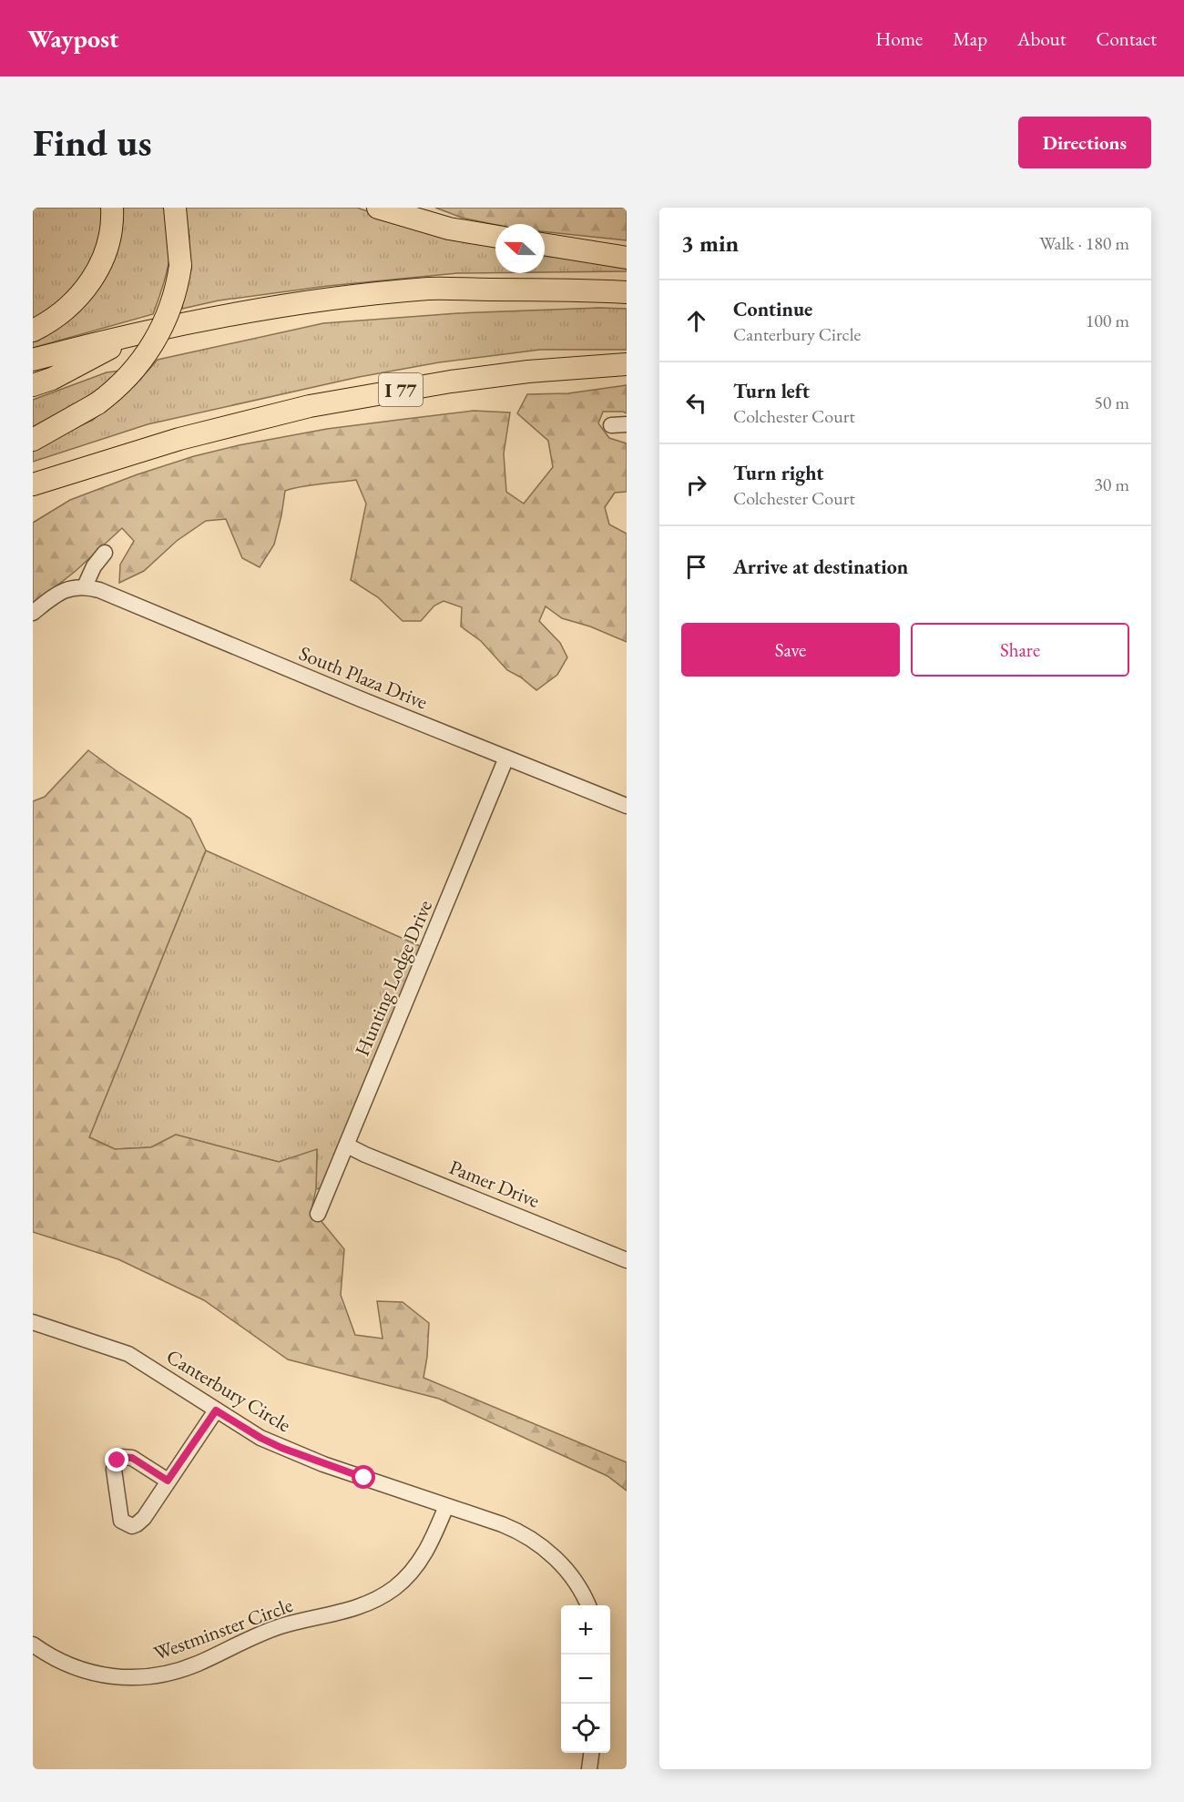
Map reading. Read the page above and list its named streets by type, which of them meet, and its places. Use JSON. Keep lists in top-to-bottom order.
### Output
{
  "streets": {
    "highway": ["I 77"],
    "street": [
      "South Plaza Drive",
      "Hunting Lodge Drive",
      "Pamer Drive",
      "Canterbury Circle",
      "Westminster Circle"
    ]
  },
  "crossings": [
    ["South Plaza Drive", "Hunting Lodge Drive"],
    ["Hunting Lodge Drive", "Pamer Drive"],
    ["Canterbury Circle", "Westminster Circle"]
  ],
  "north": "left",
  "page": {
    "header": "Waypost",
    "nav": [
      "Home",
      "Map",
      "About",
      "Contact"
    ],
    "buttons": [
      "Directions",
      ["Save", "Share"]
    ],
    "title": "Find us",
    "heading": ["3 min", "Walk · 180 m"],
    "list": [
      ["Continue", "Canterbury Circle", "100 m"],
      ["Turn left", "Colchester Court", "50 m"],
      ["Turn right", "Colchester Court", "30 m"],
      "Arrive at destination"
    ],
    "map_buttons": ["+", "−"]
  }
}
